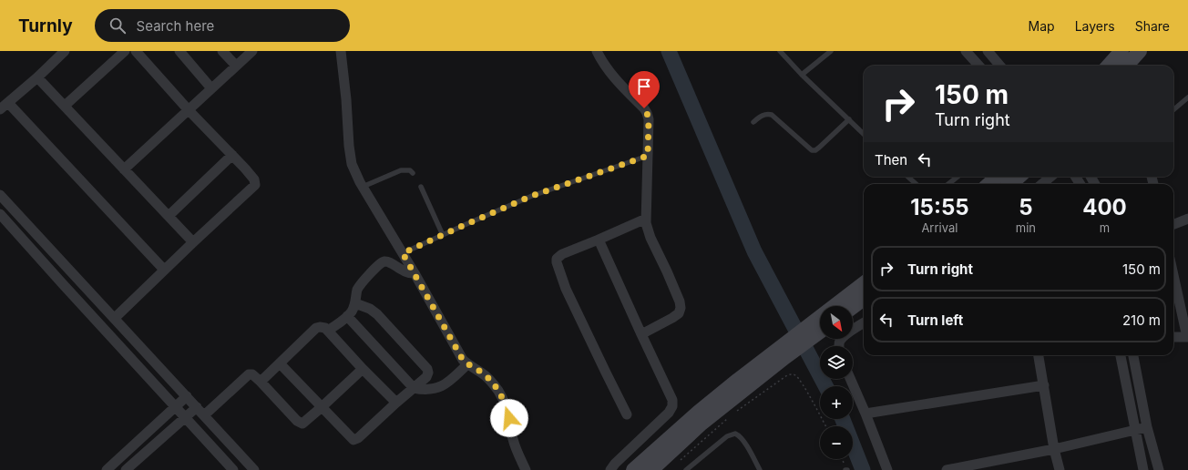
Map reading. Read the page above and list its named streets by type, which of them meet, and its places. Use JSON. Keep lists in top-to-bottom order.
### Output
{
  "north": "bottom right",
  "page": {
    "header": "Turnly",
    "search": "Search here",
    "nav": ["Map", "Layers", "Share"],
    "turn": ["150 m", "Turn right"],
    "then": "Then",
    "eta": [
      "15:55",
      "Arrival",
      "5",
      "min",
      "400",
      "m"
    ],
    "list": [
      {
        "name": "Turn right",
        "value": "150 m"
      },
      {
        "name": "Turn left",
        "value": "210 m"
      }
    ],
    "map_buttons": ["+", "−"]
  }
}
